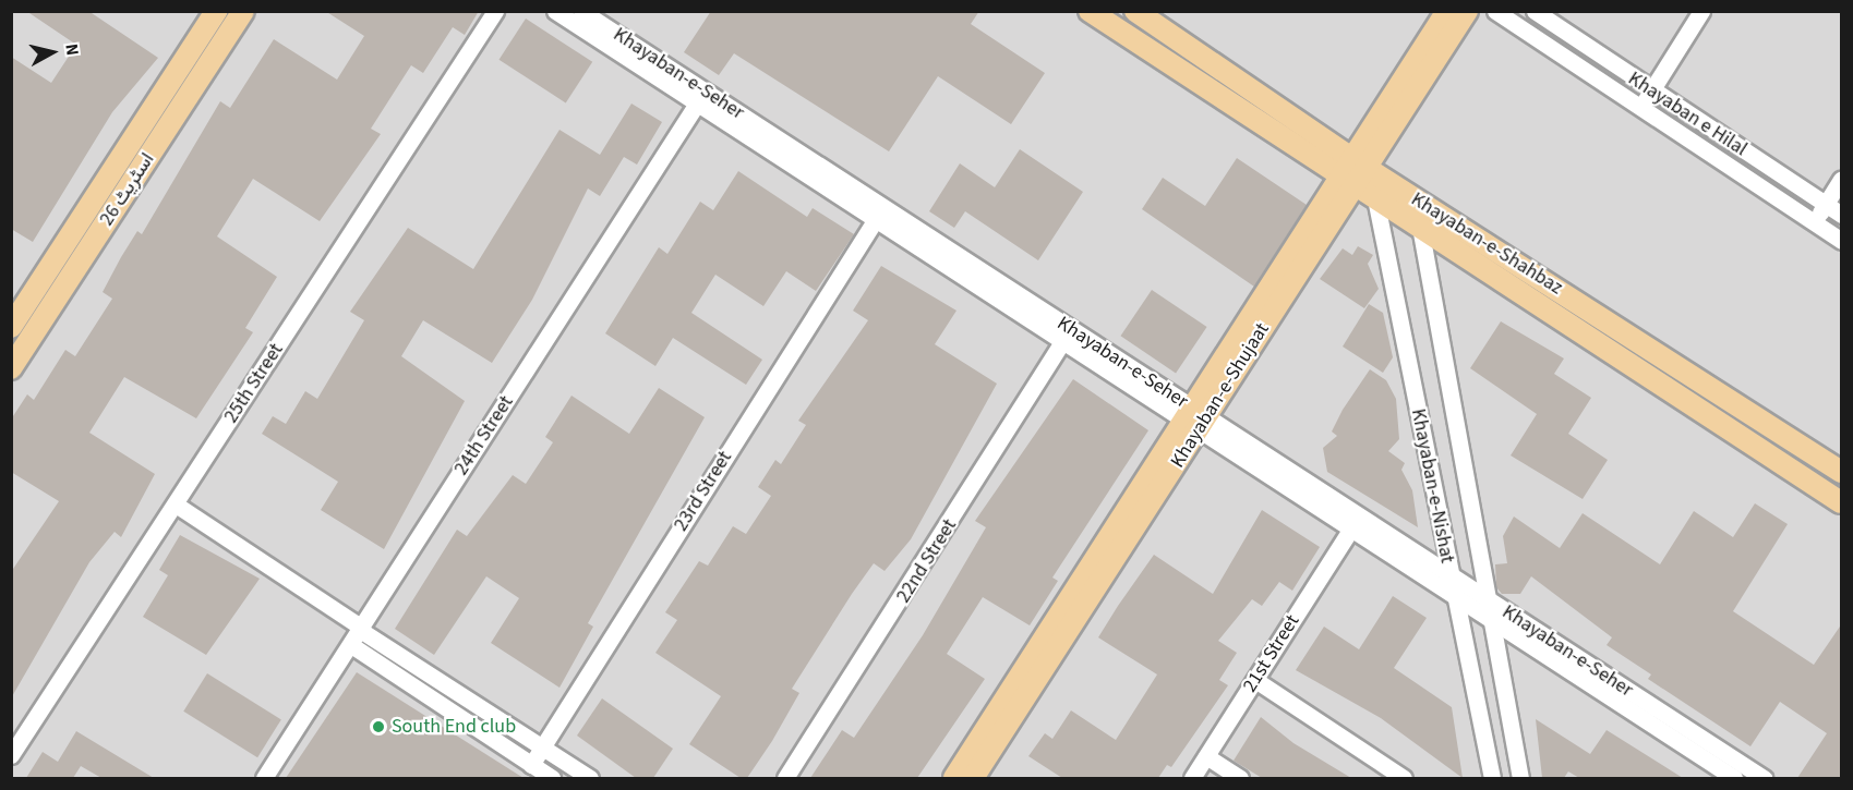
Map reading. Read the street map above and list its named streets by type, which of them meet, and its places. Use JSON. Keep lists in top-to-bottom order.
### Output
{
  "streets": {
    "main road": ["اسٹریٹ 26", "Khayaban-e-Shahbaz", "Khayaban-e-Shujaat"],
    "street": [
      "Khayaban-e-Seher",
      "Khayaban e Hilal",
      "25th Street",
      "24th Street",
      "Khayaban-e-Nishat",
      "23rd Street",
      "22nd Street",
      "21st Street"
    ]
  },
  "crossings": [
    ["Khayaban-e-Seher", "Khayaban-e-Shujaat"],
    ["Khayaban-e-Seher", "24th Street"],
    ["Khayaban-e-Seher", "Khayaban-e-Nishat"],
    ["Khayaban-e-Seher", "23rd Street"],
    ["Khayaban-e-Seher", "22nd Street"],
    ["Khayaban-e-Seher", "21st Street"],
    ["Khayaban-e-Shahbaz", "Khayaban-e-Nishat"]
  ],
  "places": ["South End club"],
  "north": "right"
}
